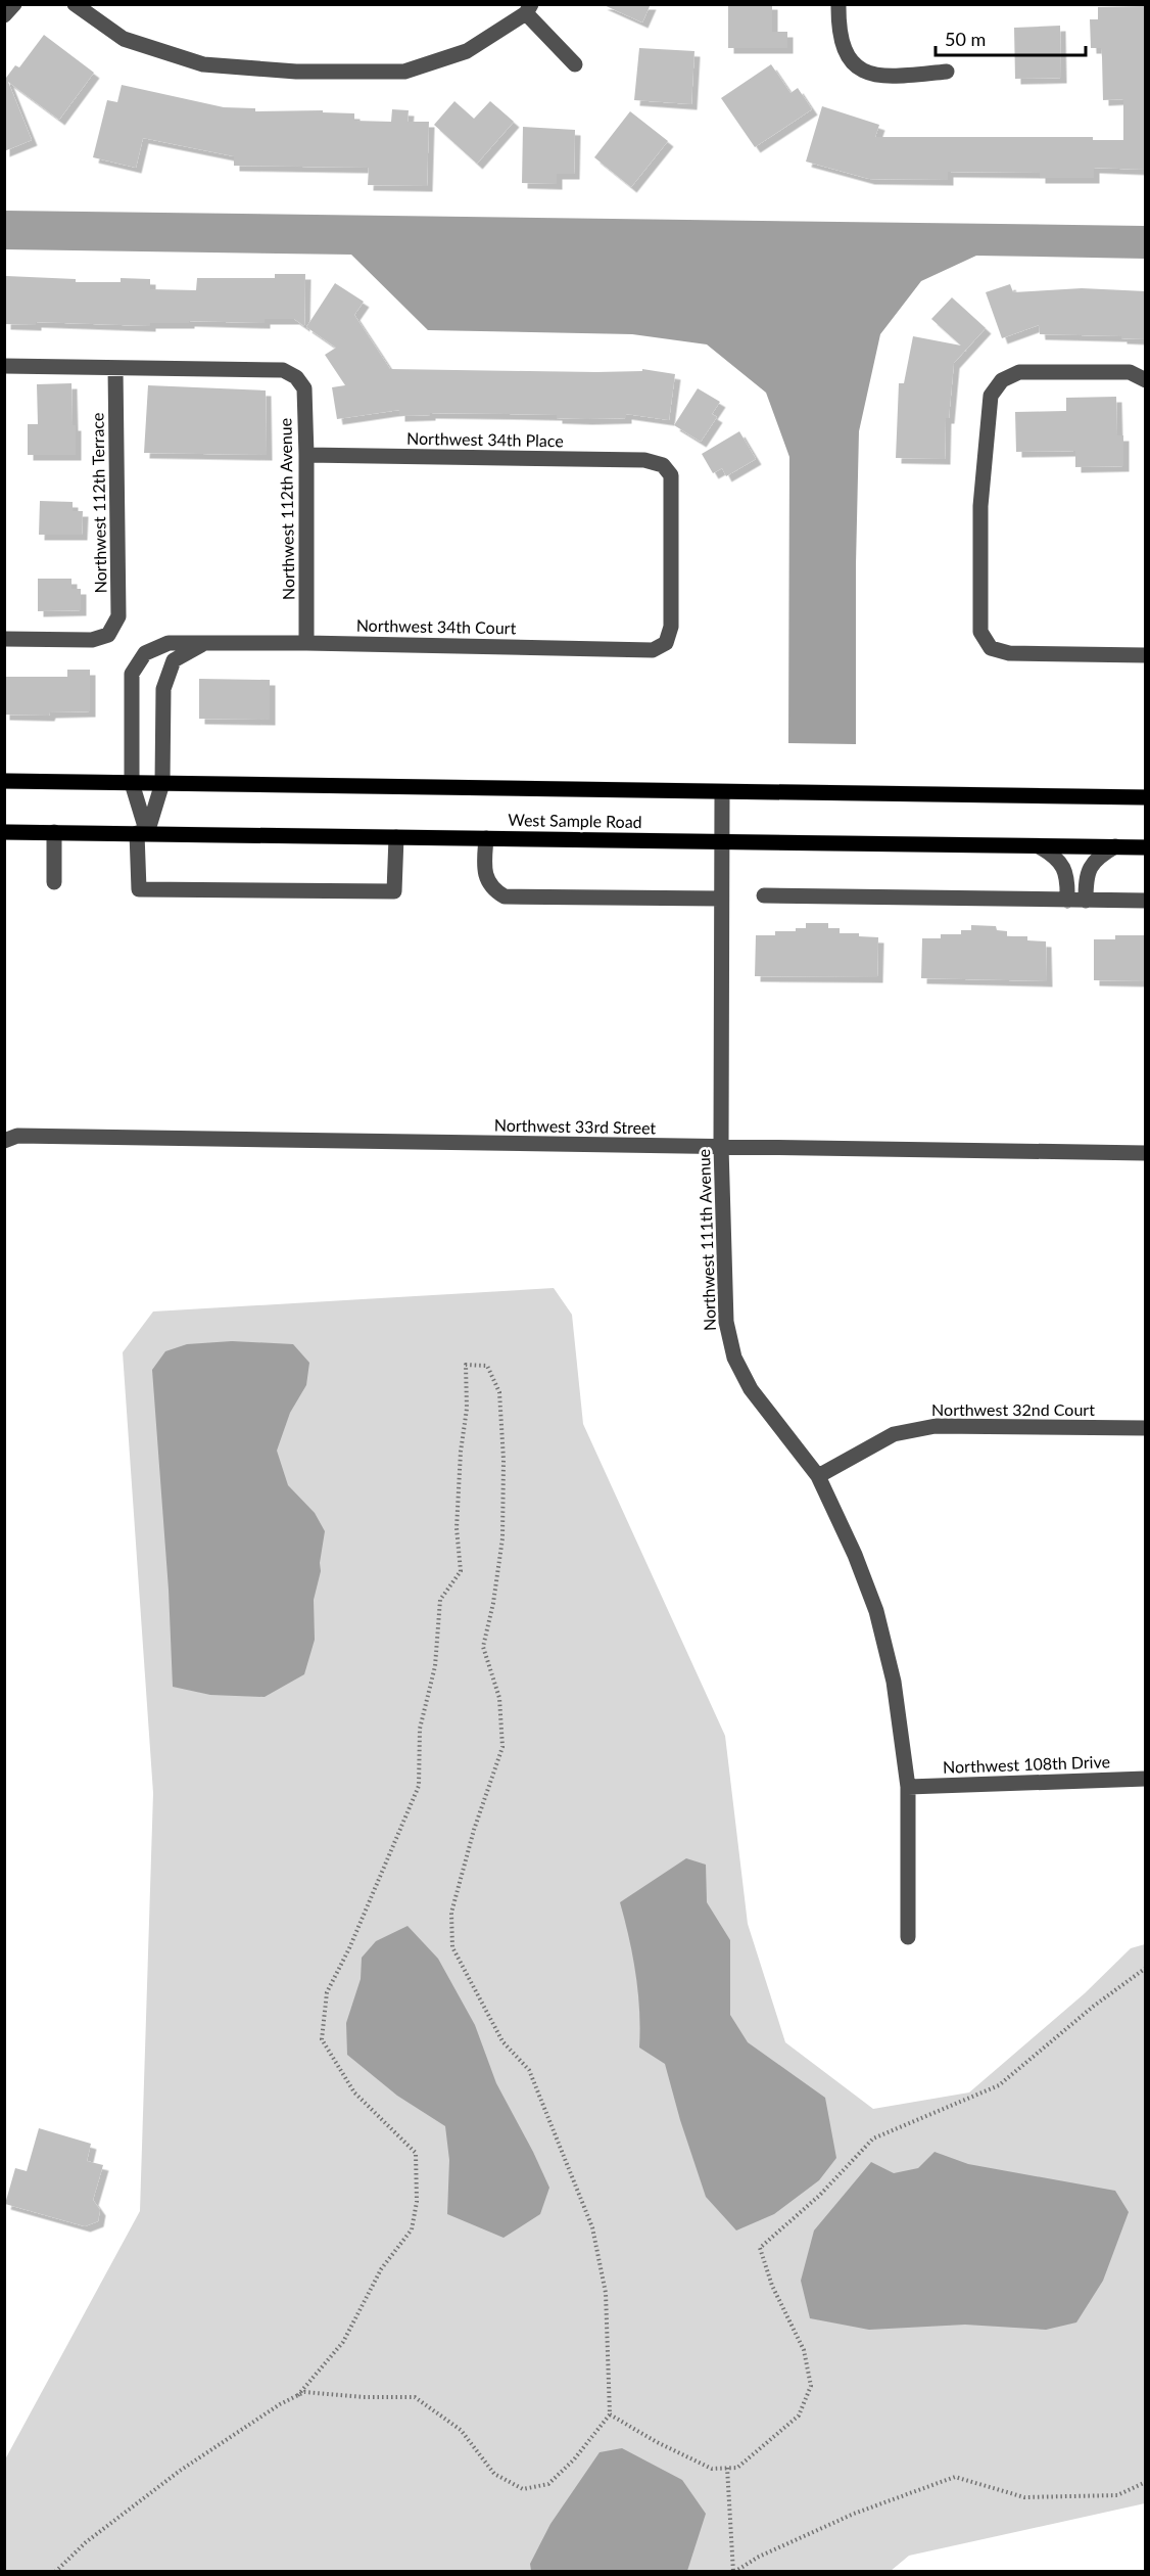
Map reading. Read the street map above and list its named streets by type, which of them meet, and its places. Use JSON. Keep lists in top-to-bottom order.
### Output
{
  "streets": {
    "main road": ["West Sample Road"],
    "street": [
      "Northwest 34th Place",
      "Northwest 112th Terrace",
      "Northwest 112th Avenue",
      "Northwest 34th Court",
      "Northwest 33rd Street",
      "Northwest 111th Avenue",
      "Northwest 32nd Court",
      "Northwest 108th Drive"
    ]
  },
  "crossings": [
    ["Northwest 34th Place", "Northwest 112th Avenue"],
    ["Northwest 34th Place", "Northwest 34th Court"],
    ["Northwest 112th Terrace", "Northwest 112th Avenue"],
    ["Northwest 112th Avenue", "Northwest 34th Court"],
    ["Northwest 34th Court", "West Sample Road"],
    ["West Sample Road", "Northwest 111th Avenue"],
    ["Northwest 33rd Street", "Northwest 111th Avenue"],
    ["Northwest 111th Avenue", "Northwest 32nd Court"],
    ["Northwest 111th Avenue", "Northwest 108th Drive"]
  ],
  "scale_bar": "50 m"
}
